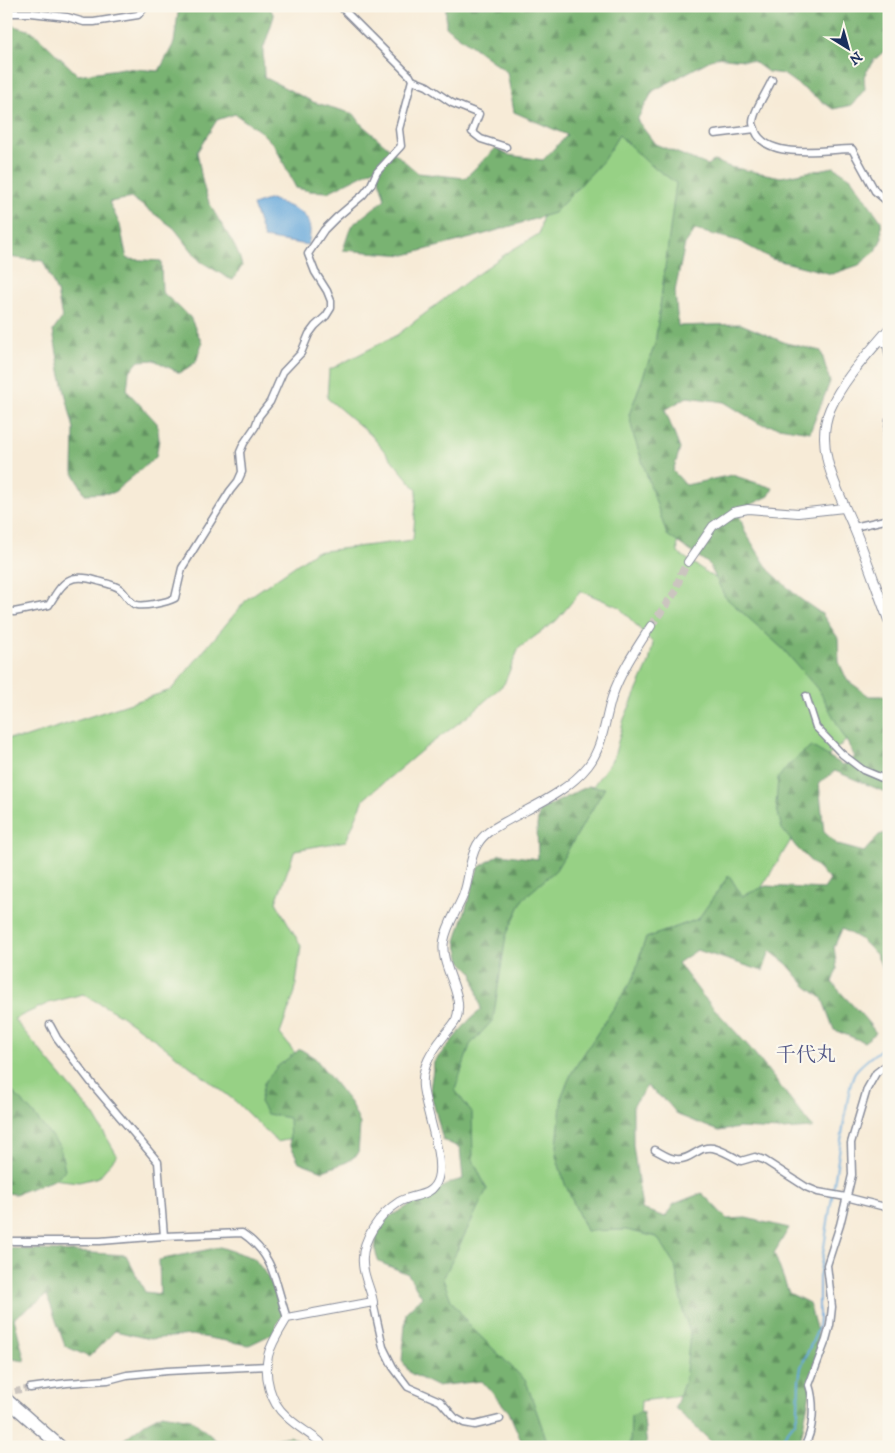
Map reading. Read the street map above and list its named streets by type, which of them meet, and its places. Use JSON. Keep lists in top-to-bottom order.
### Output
{
  "districts": ["千代丸"],
  "north": "bottom right"
}
